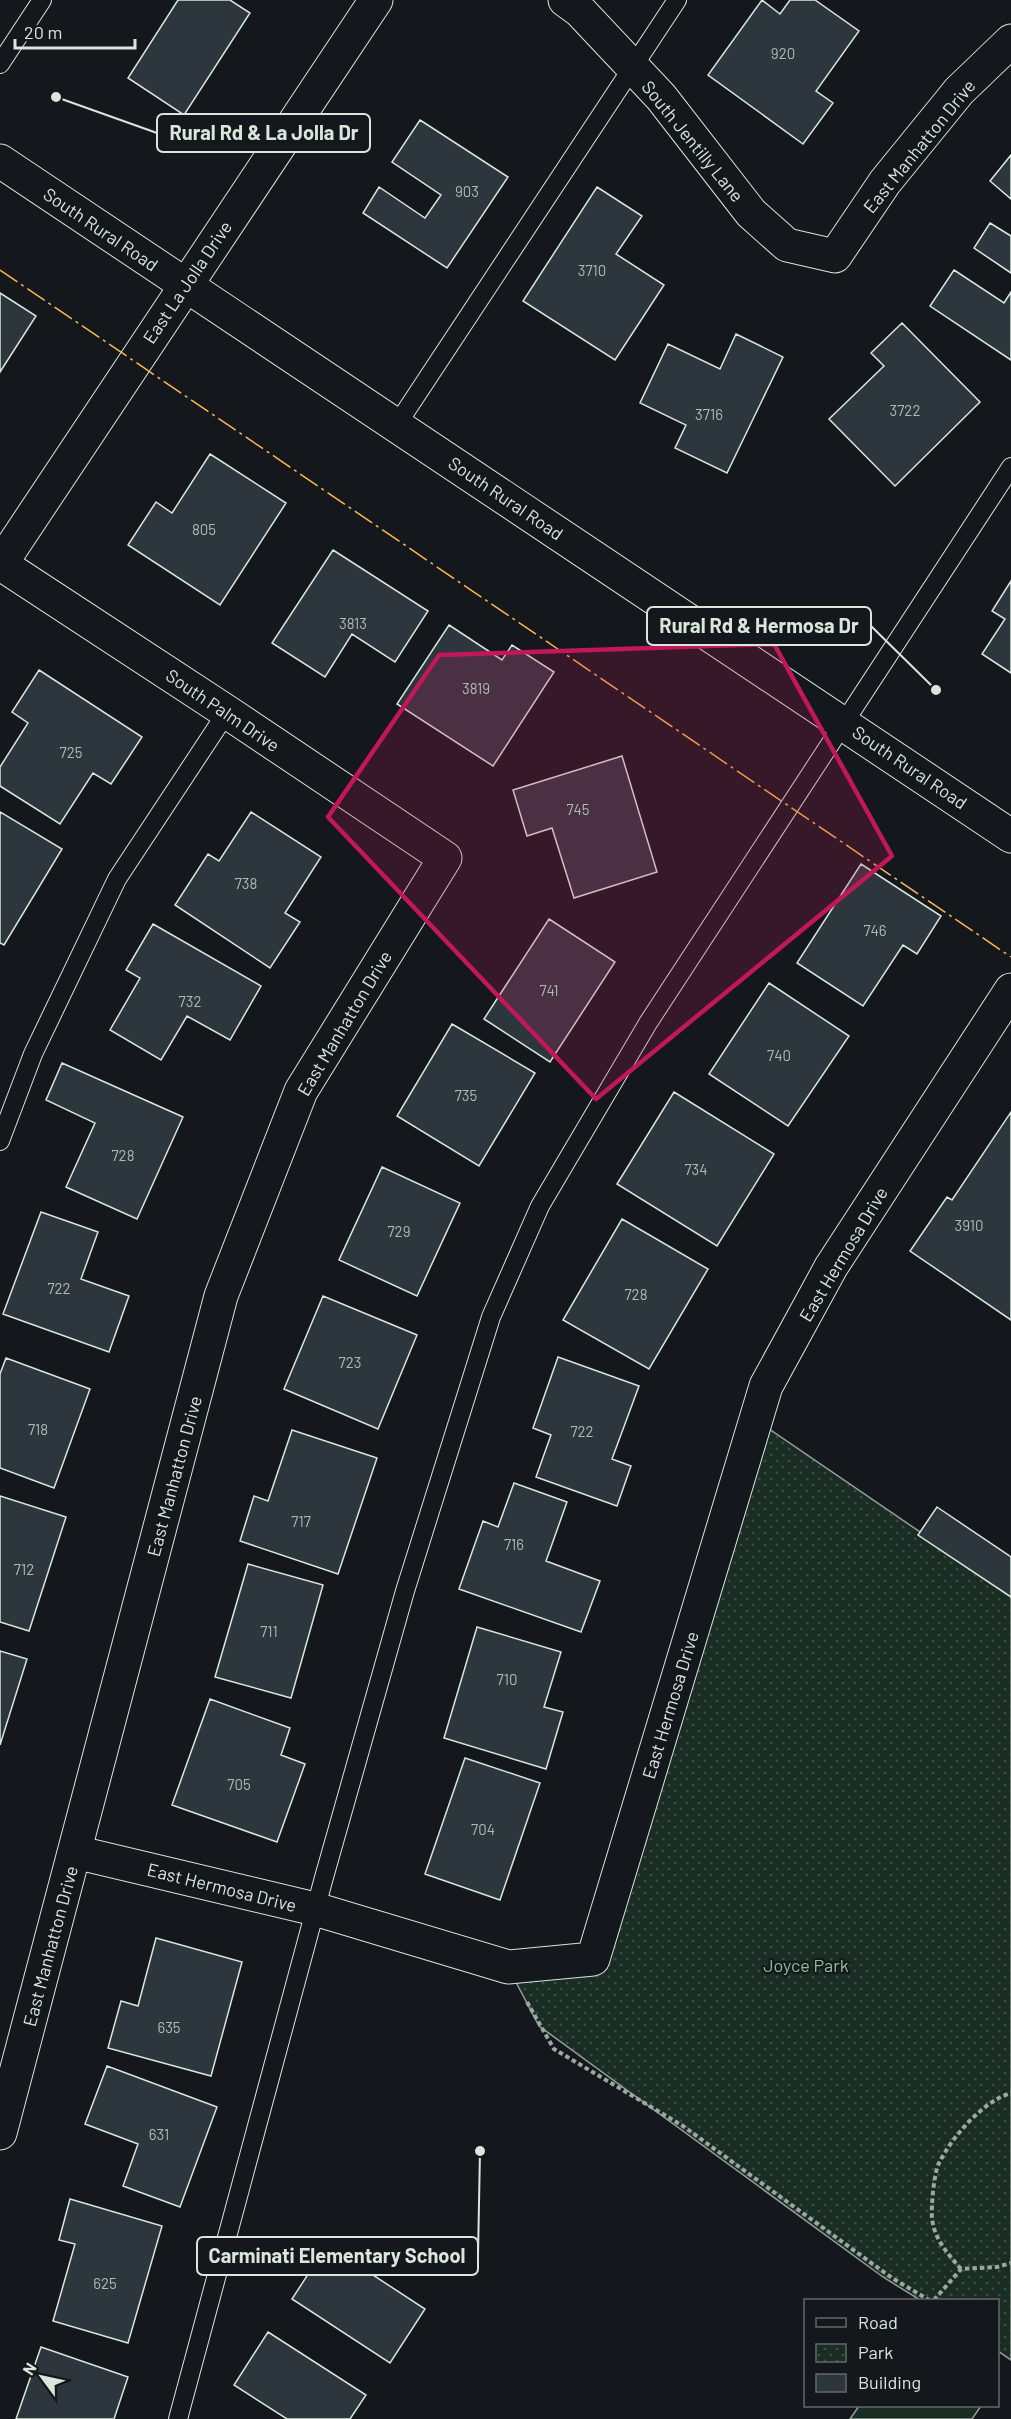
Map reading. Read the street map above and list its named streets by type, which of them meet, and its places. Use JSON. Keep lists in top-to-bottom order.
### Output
{
  "streets": {
    "street": [
      "South Jentilly Lane",
      "East Manhatton Drive",
      "South Rural Road",
      "East La Jolla Drive",
      "South Palm Drive",
      "East Hermosa Drive"
    ]
  },
  "crossings": [
    ["South Jentilly Lane", "East Manhatton Drive"],
    ["East Manhatton Drive", "South Palm Drive"],
    ["East Manhatton Drive", "East Hermosa Drive"],
    ["South Rural Road", "East La Jolla Drive"],
    ["East La Jolla Drive", "South Palm Drive"]
  ],
  "parks": ["Joyce Park"],
  "places": ["Rural Rd & La Jolla Dr", "Rural Rd & Hermosa Dr", "Carminati Elementary School"],
  "house_numbers": [
    "920",
    "903",
    "3710",
    "3722",
    "3716",
    "805",
    "3813",
    "3819",
    "725",
    "745",
    "738",
    "746",
    "741",
    "732",
    "740",
    "735",
    "728",
    "734",
    "3910",
    "729",
    "722",
    "728",
    "723",
    "718",
    "722",
    "717",
    "716",
    "712",
    "711",
    "710",
    "705",
    "704",
    "635",
    "631",
    "625"
  ],
  "legend": ["Road", "Park", "Building"],
  "scale_bar": "20 m",
  "north": "top left"
}
